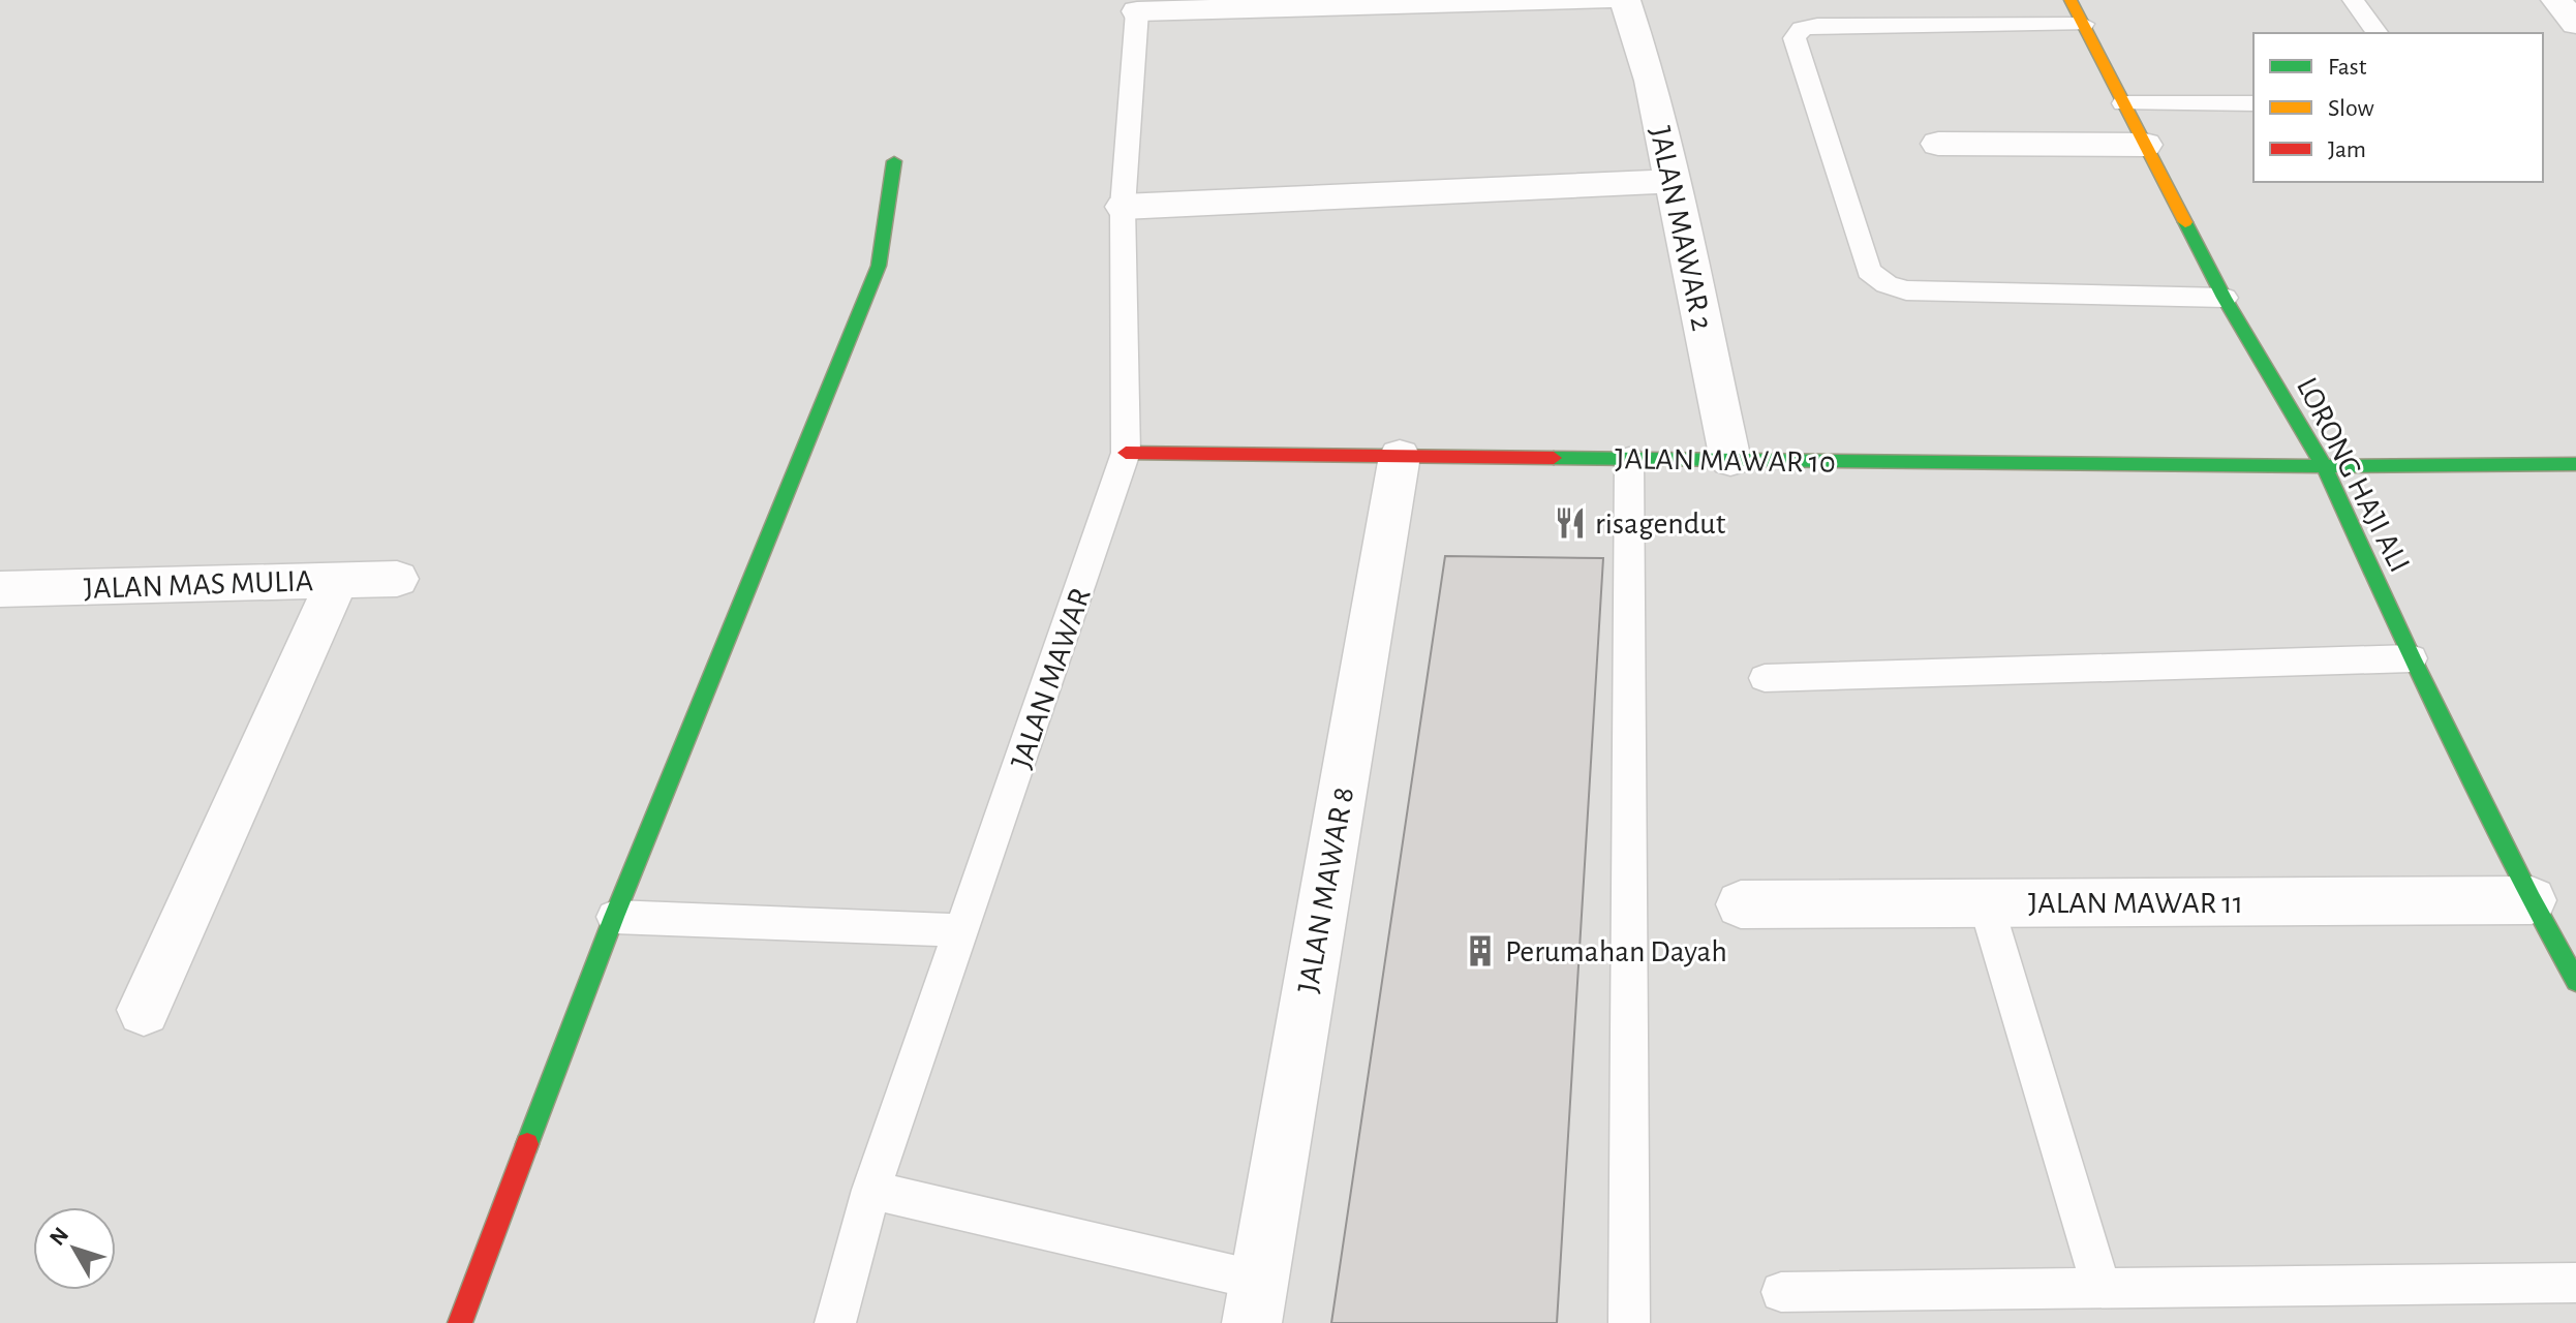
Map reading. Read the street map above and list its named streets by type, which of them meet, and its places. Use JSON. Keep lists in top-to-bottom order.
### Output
{
  "streets": {
    "street": [
      "JALAN MAWAR 2",
      "JALAN MAWAR 10",
      "LORONG HAJI ALI",
      "JALAN MAS MULIA",
      "JALAN MAWAR 8",
      "JALAN MAWAR 11"
    ],
    "lane": ["JALAN MAWAR"]
  },
  "crossings": [
    ["JALAN MAWAR 2", "JALAN MAWAR 10"],
    ["JALAN MAWAR 10", "LORONG HAJI ALI"],
    ["JALAN MAWAR 10", "JALAN MAWAR"],
    ["JALAN MAWAR 10", "JALAN MAWAR 8"],
    ["LORONG HAJI ALI", "JALAN MAWAR 11"]
  ],
  "places": {
    "restaurant": ["risagendut"],
    "building": ["Perumahan Dayah"]
  },
  "legend": ["Fast", "Slow", "Jam"],
  "north": "top left"
}
